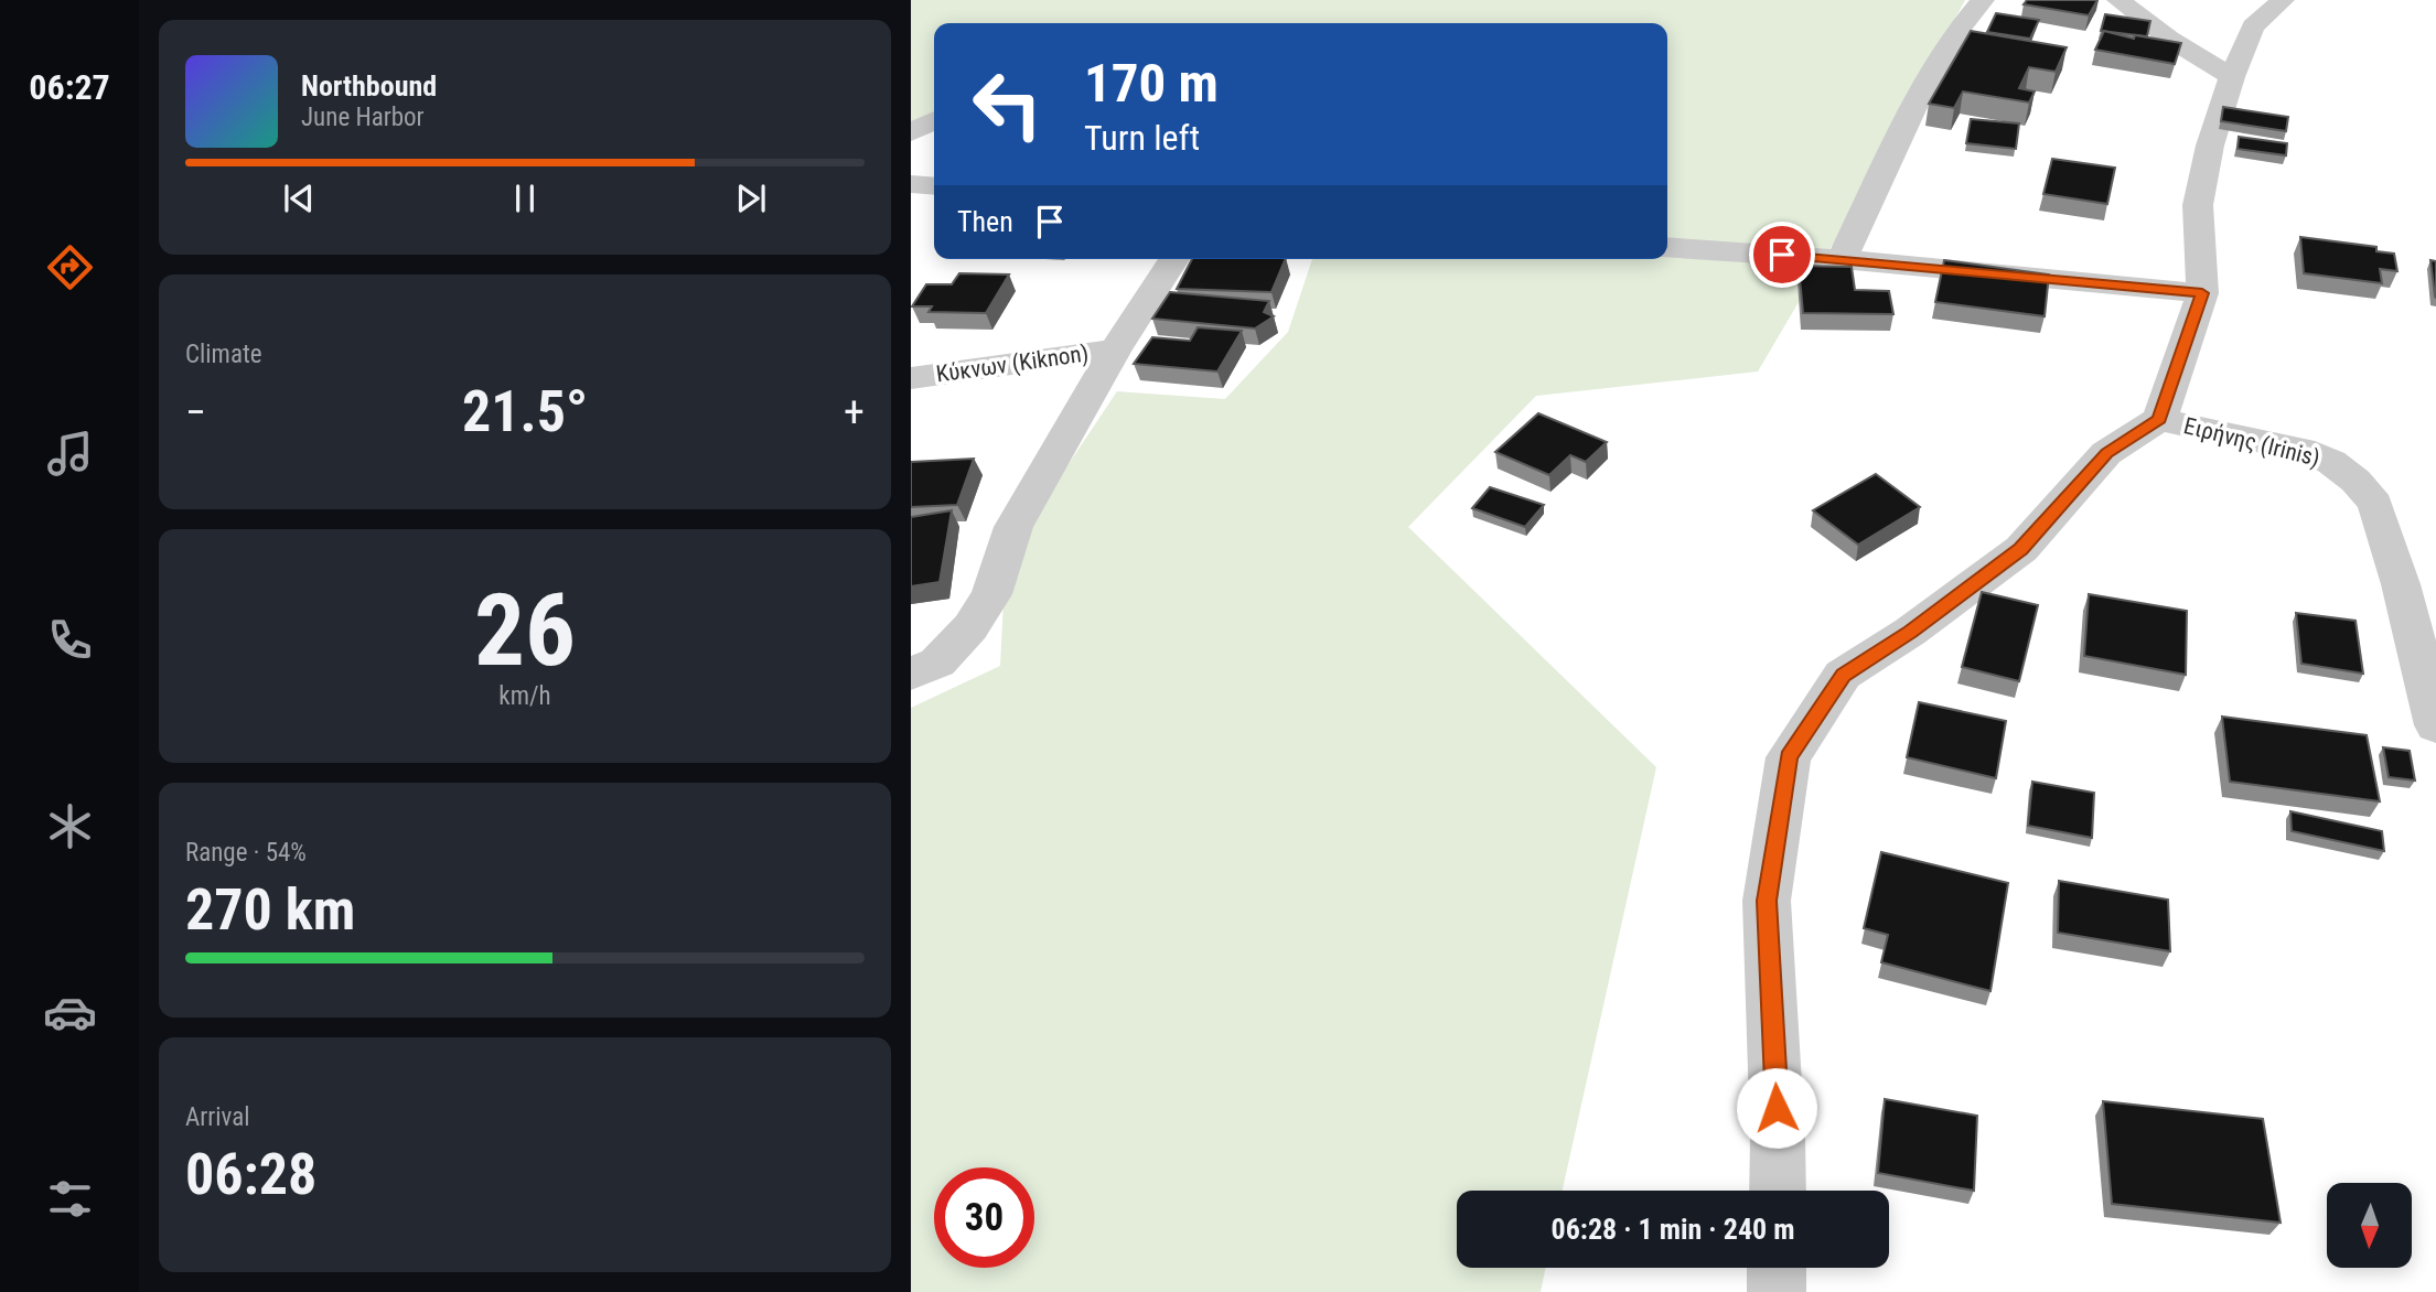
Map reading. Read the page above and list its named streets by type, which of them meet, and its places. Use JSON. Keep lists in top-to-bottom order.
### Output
{
  "streets": {
    "street": ["Κύκνων (Kiknon)", "Ειρήνης (Irinis)"]
  },
  "north": "bottom",
  "page": {
    "tabs": "06:27",
    "turn": ["170 m", "Turn left"],
    "song": ["Northbound", "June Harbor"],
    "then": "Then",
    "tile": [
      "Climate",
      ["26", "km/h"],
      ["Range · 54%", "270 km"],
      ["Arrival", "06:28"]
    ],
    "heat": ["−", "21.5°", "+"],
    "limit": "30",
    "trip": "06:28 · 1 min · 240 m"
  }
}
